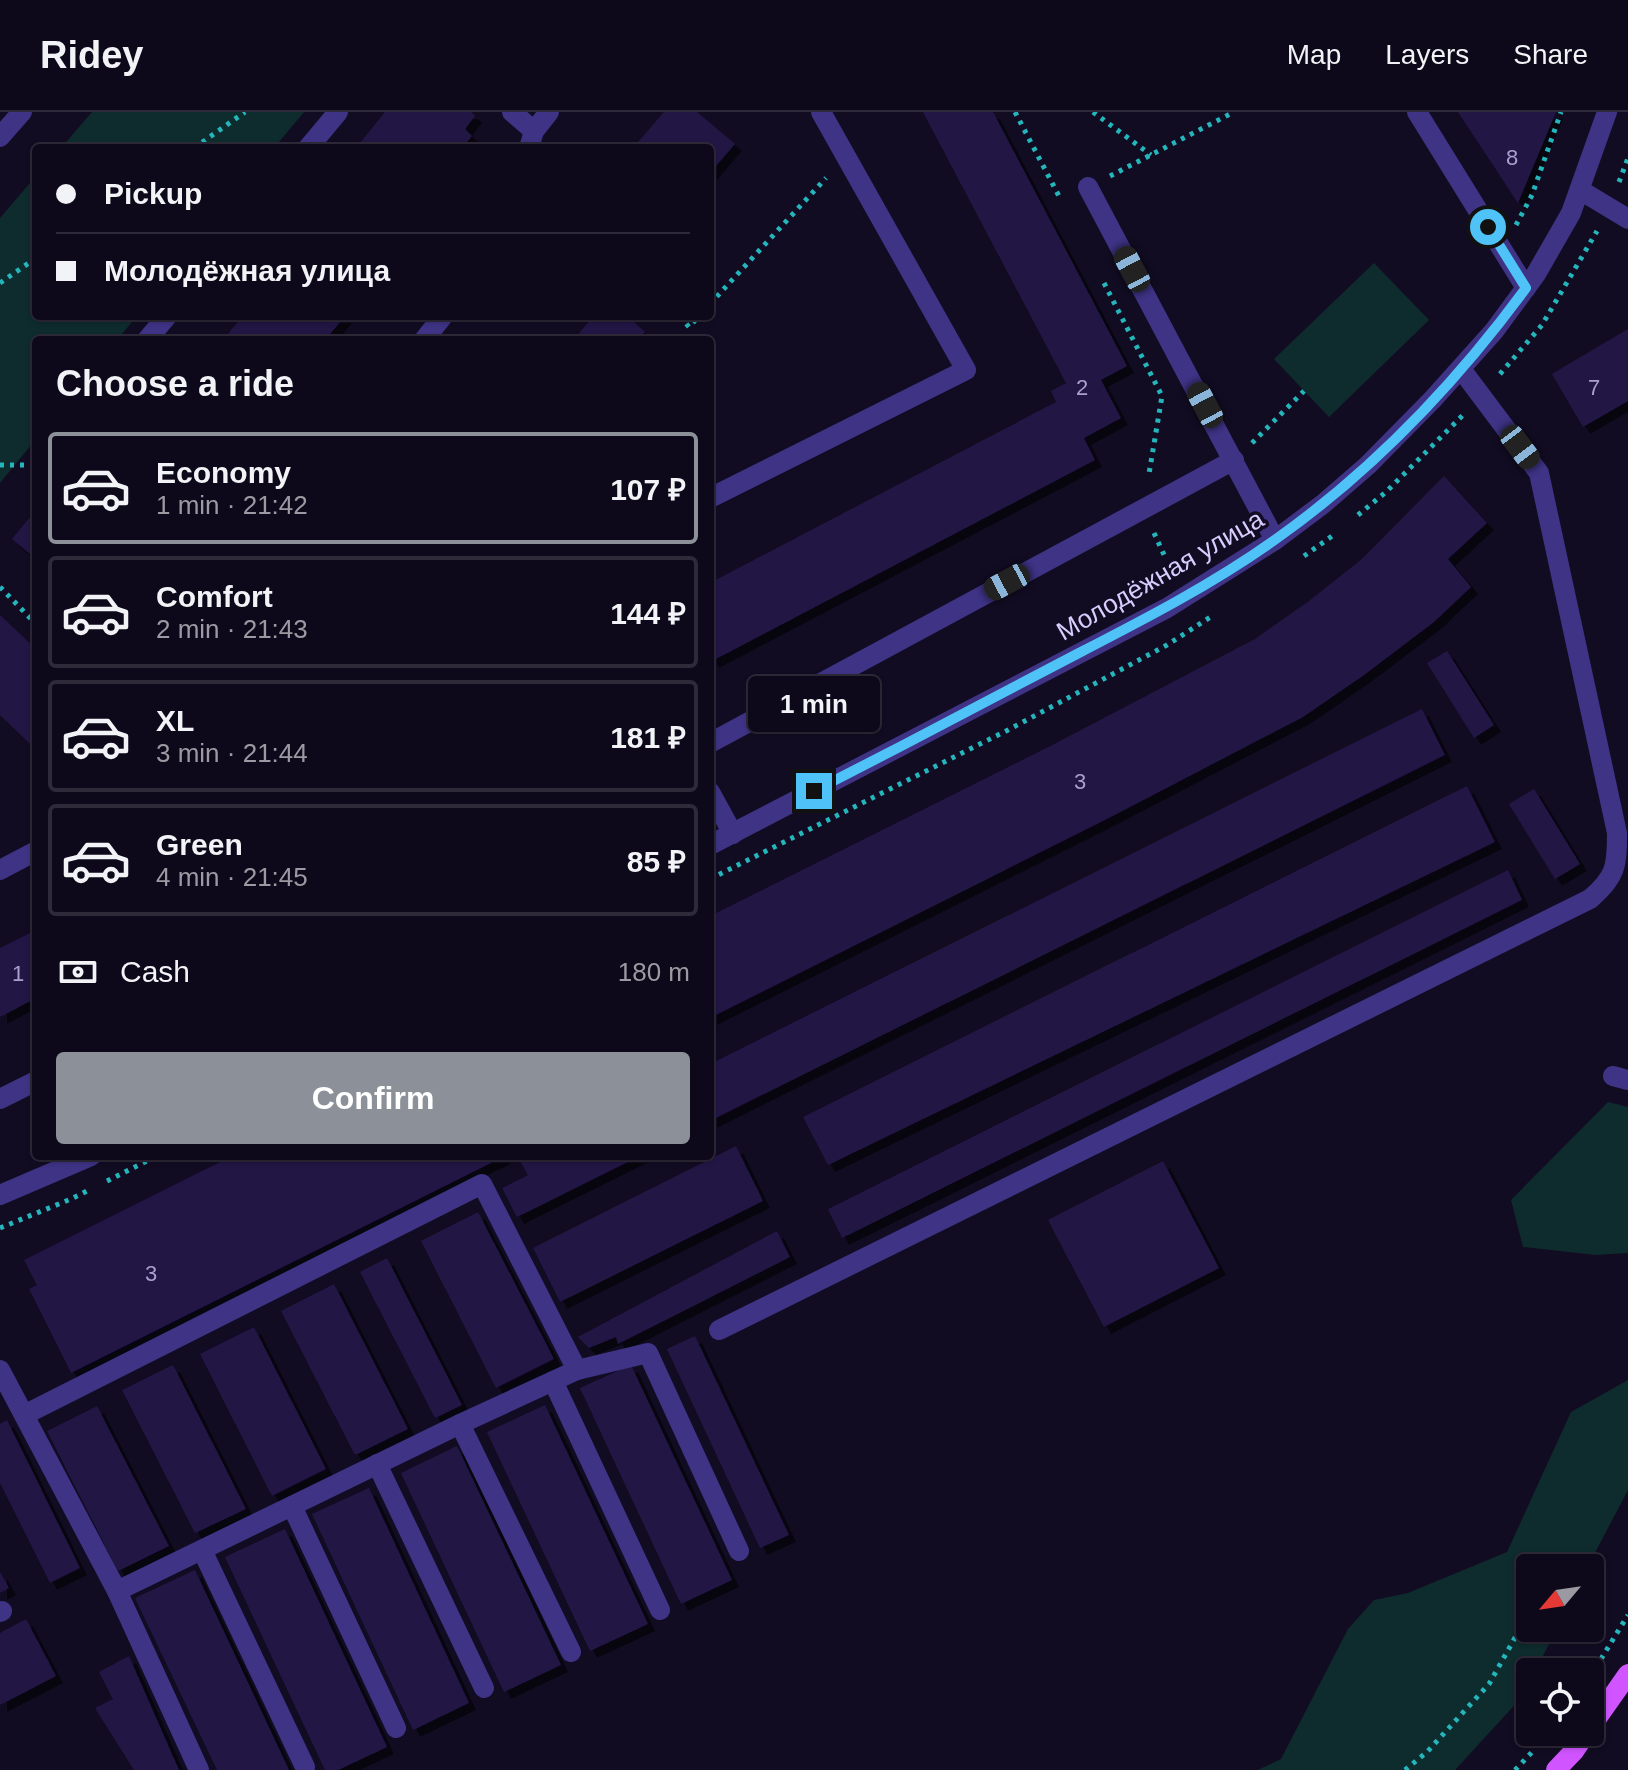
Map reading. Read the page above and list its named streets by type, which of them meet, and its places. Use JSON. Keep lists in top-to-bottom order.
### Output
{
  "streets": {
    "street": ["Молодёжная улица"]
  },
  "house_numbers": [
    "8",
    "2",
    "7",
    "3",
    "1",
    "3"
  ],
  "north": "bottom left",
  "page": {
    "header": "Ridey",
    "nav": ["Map", "Layers", "Share"],
    "banner": ["Pickup", "Молодёжная улица"],
    "heading": "Choose a ride",
    "list": [
      {
        "name": "Economy",
        "note": "1 min · 21:42",
        "value": "107 ₽"
      },
      {
        "name": "Comfort",
        "note": "2 min · 21:43",
        "value": "144 ₽"
      },
      {
        "name": "XL",
        "note": "3 min · 21:44",
        "value": "181 ₽"
      },
      {
        "name": "Green",
        "note": "4 min · 21:45",
        "value": "85 ₽"
      }
    ],
    "bubble": "1 min",
    "pay": ["Cash", "180 m"],
    "buttons": "Confirm"
  }
}
